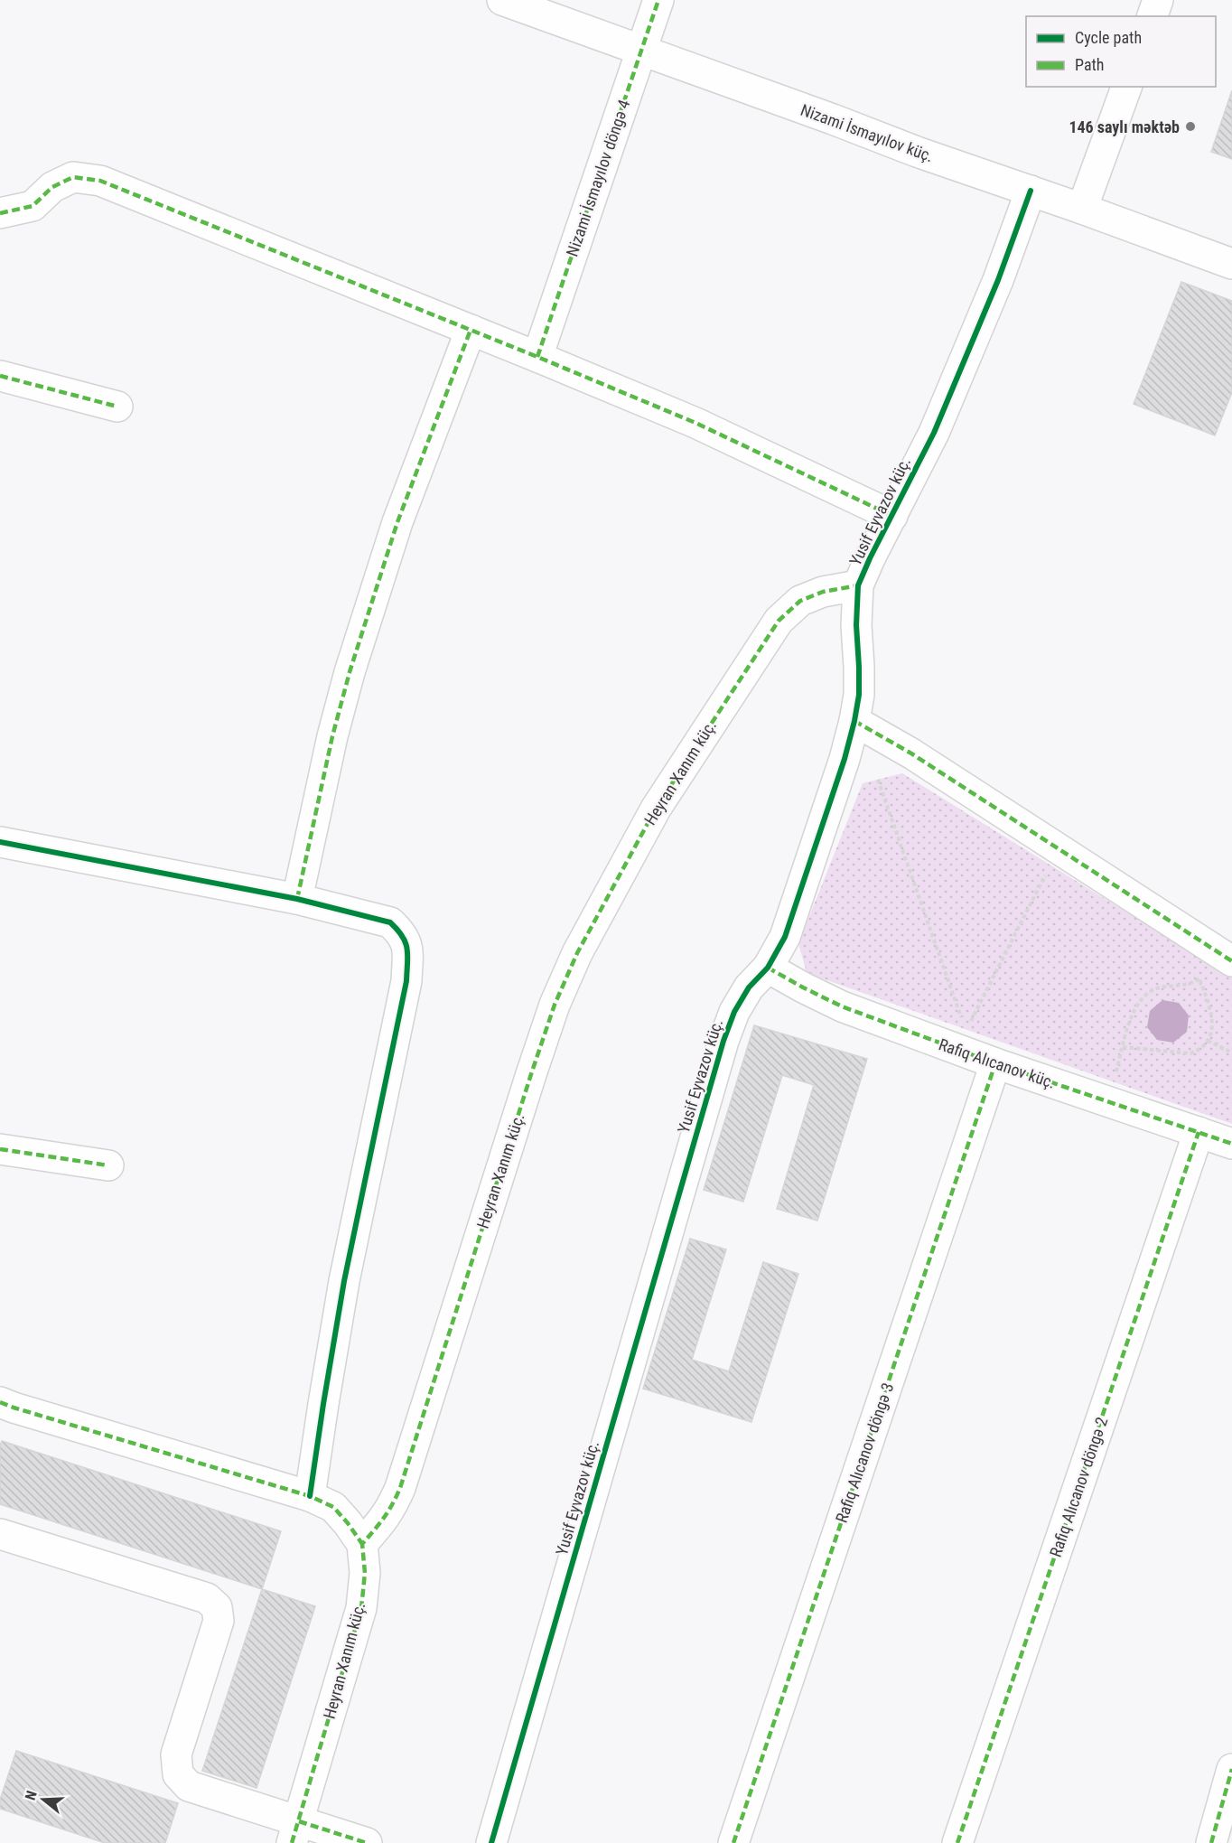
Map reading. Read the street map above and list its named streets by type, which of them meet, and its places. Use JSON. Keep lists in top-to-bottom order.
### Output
{
  "streets": {
    "street": [
      "Nizami İsmayılov küç.",
      "Nizami İsmayılov döngə 4",
      "Yusif Eyvazov küç.",
      "Heyran Xanım küç.",
      "Rafiq Alıcanov küç.",
      "Rafiq Alıcanov döngə 3",
      "Rafiq Alıcanov döngə 2"
    ]
  },
  "crossings": [
    ["Nizami İsmayılov küç.", "Nizami İsmayılov döngə 4"],
    ["Nizami İsmayılov küç.", "Yusif Eyvazov küç."],
    ["Yusif Eyvazov küç.", "Heyran Xanım küç."],
    ["Yusif Eyvazov küç.", "Rafiq Alıcanov küç."],
    ["Rafiq Alıcanov küç.", "Rafiq Alıcanov döngə 3"],
    ["Rafiq Alıcanov küç.", "Rafiq Alıcanov döngə 2"]
  ],
  "places": ["146 saylı məktəb"],
  "legend": ["Cycle path", "Path"],
  "north": "left"
}
